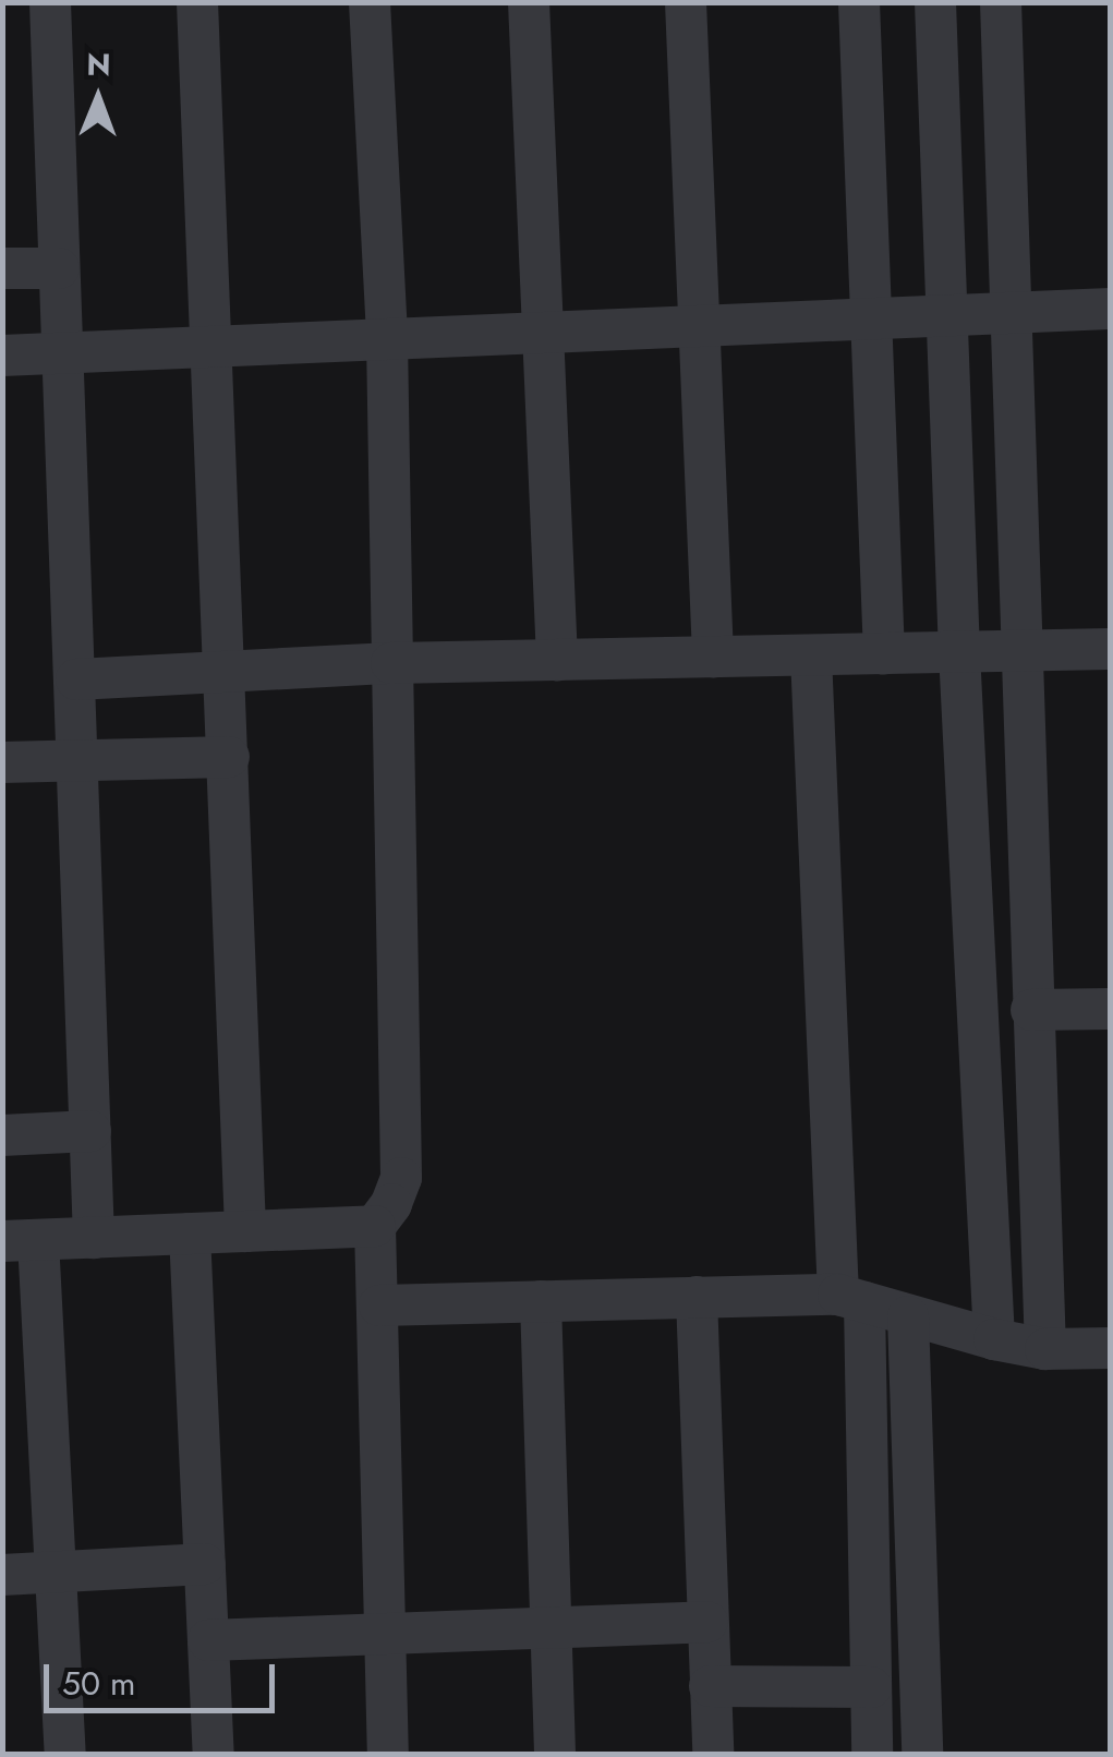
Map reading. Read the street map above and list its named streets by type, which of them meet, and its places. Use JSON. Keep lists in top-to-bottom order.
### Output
{
  "scale_bar": "50 m",
  "north": "top"
}
